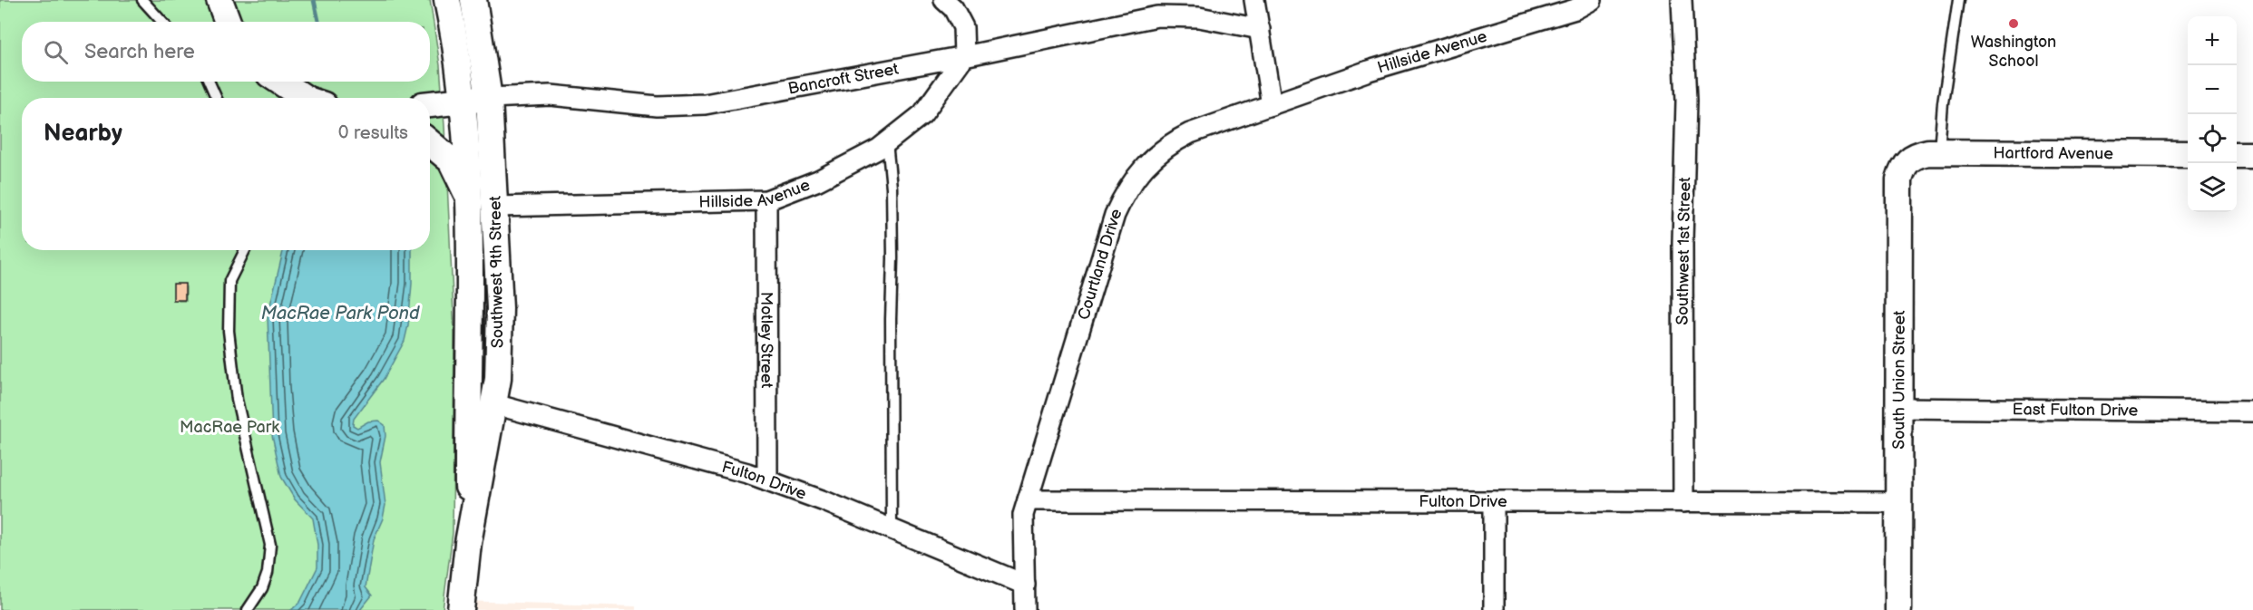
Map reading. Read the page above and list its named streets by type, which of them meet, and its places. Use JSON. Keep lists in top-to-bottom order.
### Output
{
  "streets": {
    "main road": [
      "Bancroft Street",
      "Hartford Avenue",
      "Southwest 9th Street",
      "South Union Street"
    ],
    "street": [
      "Hillside Avenue",
      "Southwest 1st Street",
      "Courtland Drive",
      "Motley Street",
      "East Fulton Drive",
      "Fulton Drive"
    ]
  },
  "crossings": [
    ["Hillside Avenue", "Bancroft Street"],
    ["Hillside Avenue", "Courtland Drive"],
    ["Hillside Avenue", "Southwest 9th Street"],
    ["Hillside Avenue", "Motley Street"],
    ["Bancroft Street", "Southwest 9th Street"],
    ["Hartford Avenue", "South Union Street"],
    ["Southwest 1st Street", "Fulton Drive"],
    ["Courtland Drive", "Fulton Drive"],
    ["Southwest 9th Street", "Fulton Drive"],
    ["Motley Street", "Fulton Drive"],
    ["South Union Street", "East Fulton Drive"],
    ["South Union Street", "Fulton Drive"]
  ],
  "water": ["MacRae Park Pond"],
  "parks": ["MacRae Park"],
  "places": ["Washington School"],
  "page": {
    "map_buttons": ["+", "−"],
    "search": "Search here",
    "heading": ["Nearby", "0 results"]
  }
}
